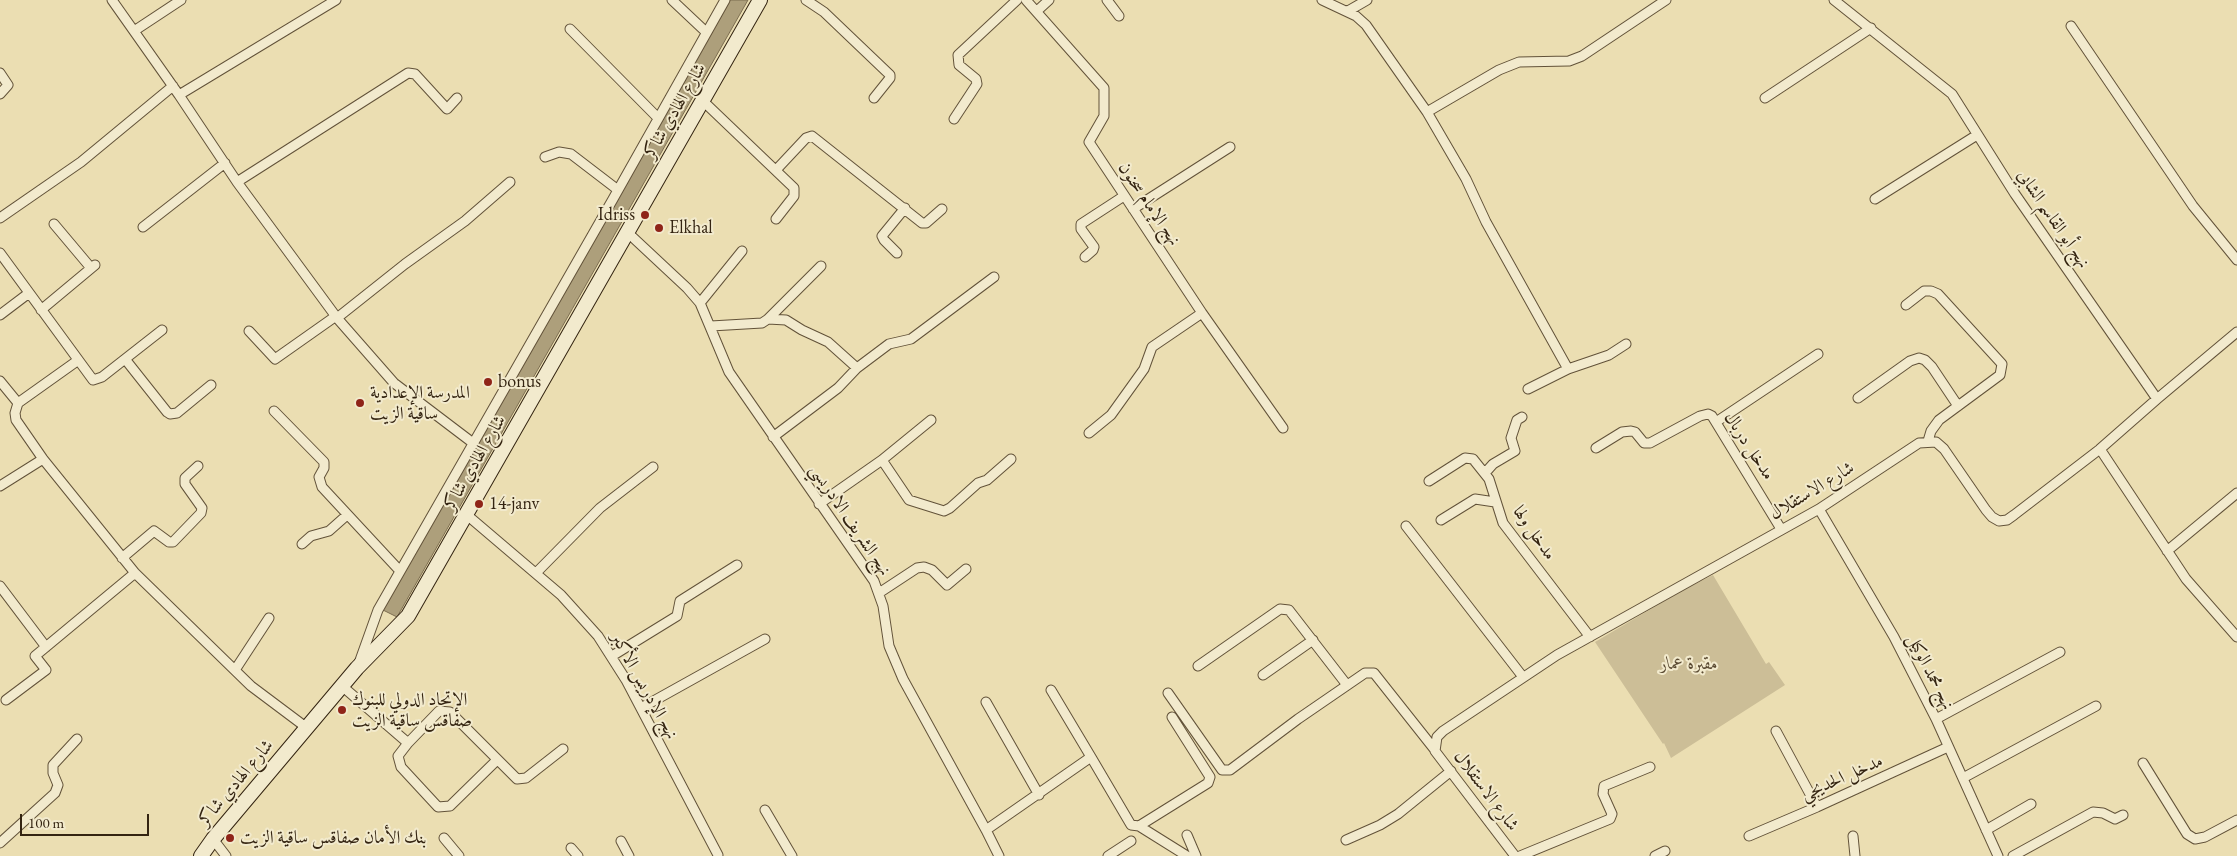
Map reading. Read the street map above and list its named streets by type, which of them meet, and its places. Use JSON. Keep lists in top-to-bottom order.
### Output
{
  "streets": {
    "main road": ["شارع الهادي شاكر"],
    "street": [
      "نهج الإمام سحنون",
      "نهج أبو القاسم الشابي",
      "مدخل دربال",
      "شارع الاستقلال",
      "نهج الشريف الادريسي",
      "مدخل ولها",
      "نهج محمد الوكيل",
      "نهج الإدريس الأكبر",
      "مدخل الحديجي"
    ]
  },
  "crossings": [
    ["شارع الهادي شاكر", "نهج الشريف الادريسي"],
    ["شارع الهادي شاكر", "نهج الإدريس الأكبر"],
    ["مدخل دربال", "شارع الاستقلال"],
    ["شارع الاستقلال", "مدخل ولها"],
    ["شارع الاستقلال", "نهج محمد الوكيل"],
    ["نهج محمد الوكيل", "مدخل الحديجي"]
  ],
  "parks": ["مقبرة عمار"],
  "places": [
    "Idriss",
    "Elkhal",
    "bonus",
    "المدرسة الإعدادية ساقية الزيت",
    "14-janv",
    "الإتحاد الدولي للبنوك صفاقس ساقية الزيت",
    "بنك الأمان صفاقس ساقية الزيت"
  ],
  "scale_bar": "100 m"
}
